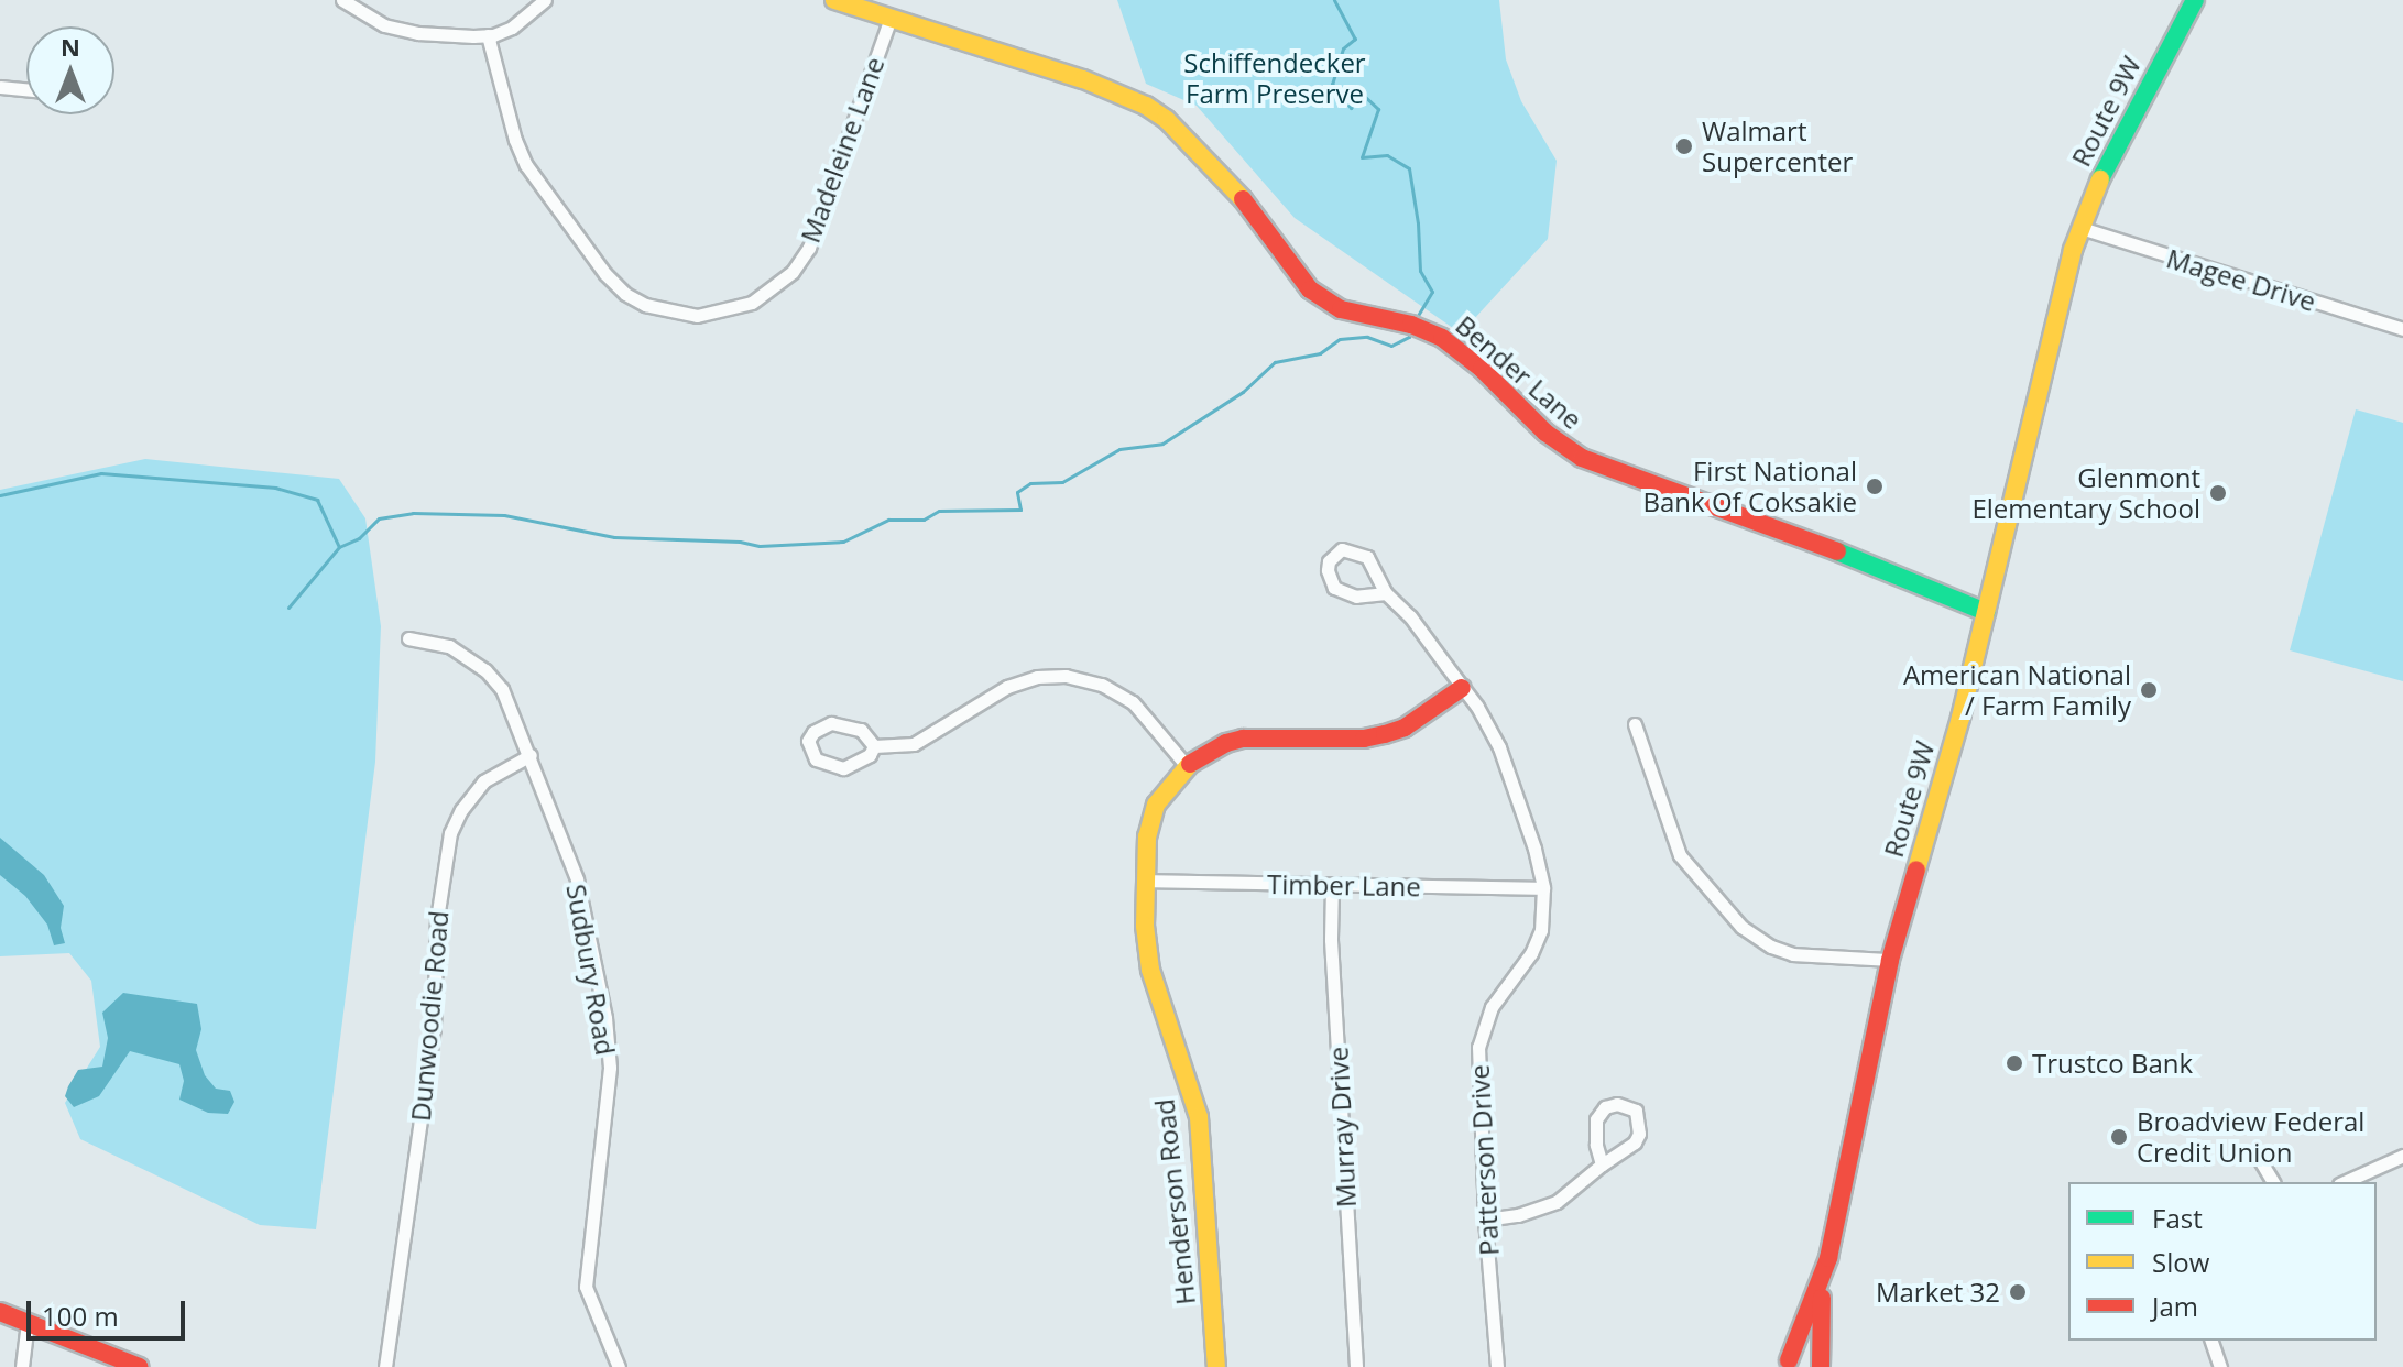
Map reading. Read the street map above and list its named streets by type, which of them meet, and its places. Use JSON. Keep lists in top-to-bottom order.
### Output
{
  "streets": {
    "street": [
      "Route 9W",
      "Madeleine Lane",
      "Magee Drive",
      "Bender Lane",
      "Timber Lane",
      "Sudbury Road",
      "Dunwoodie Road",
      "Murray Drive",
      "Patterson Drive",
      "Henderson Road"
    ]
  },
  "crossings": [
    ["Route 9W", "Magee Drive"],
    ["Route 9W", "Bender Lane"],
    ["Madeleine Lane", "Bender Lane"],
    ["Timber Lane", "Murray Drive"],
    ["Timber Lane", "Patterson Drive"],
    ["Timber Lane", "Henderson Road"],
    ["Sudbury Road", "Dunwoodie Road"],
    ["Patterson Drive", "Henderson Road"]
  ],
  "parks": ["Schiffendecker Farm Preserve"],
  "places": [
    "Walmart Supercenter",
    "First National Bank Of Coksakie",
    "Glenmont Elementary School",
    "American National / Farm Family",
    "Trustco Bank",
    "Broadview Federal Credit Union",
    "Market 32"
  ],
  "legend": ["Fast", "Slow", "Jam"],
  "scale_bar": "100 m",
  "north": "top"
}
